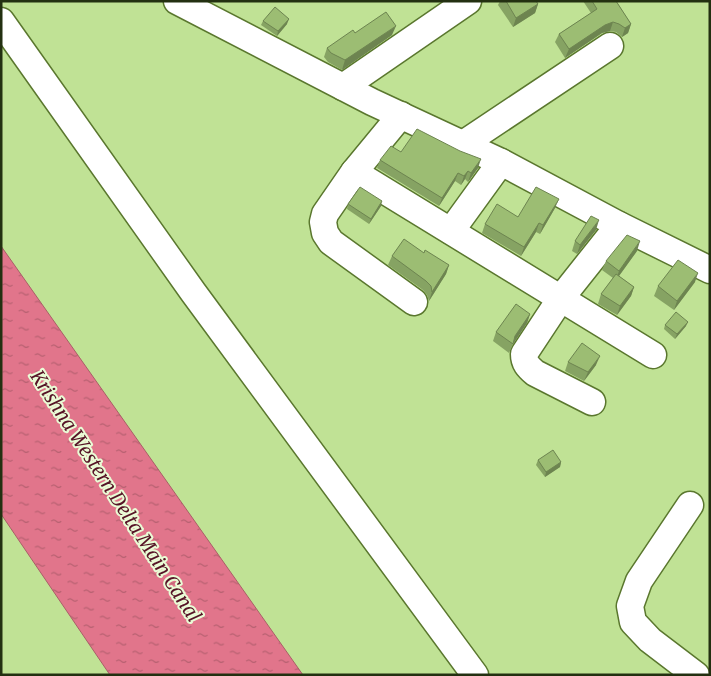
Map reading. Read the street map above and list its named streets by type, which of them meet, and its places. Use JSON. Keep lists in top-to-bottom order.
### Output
{
  "water": ["Krishna Western Delta Main Canal"]
}
